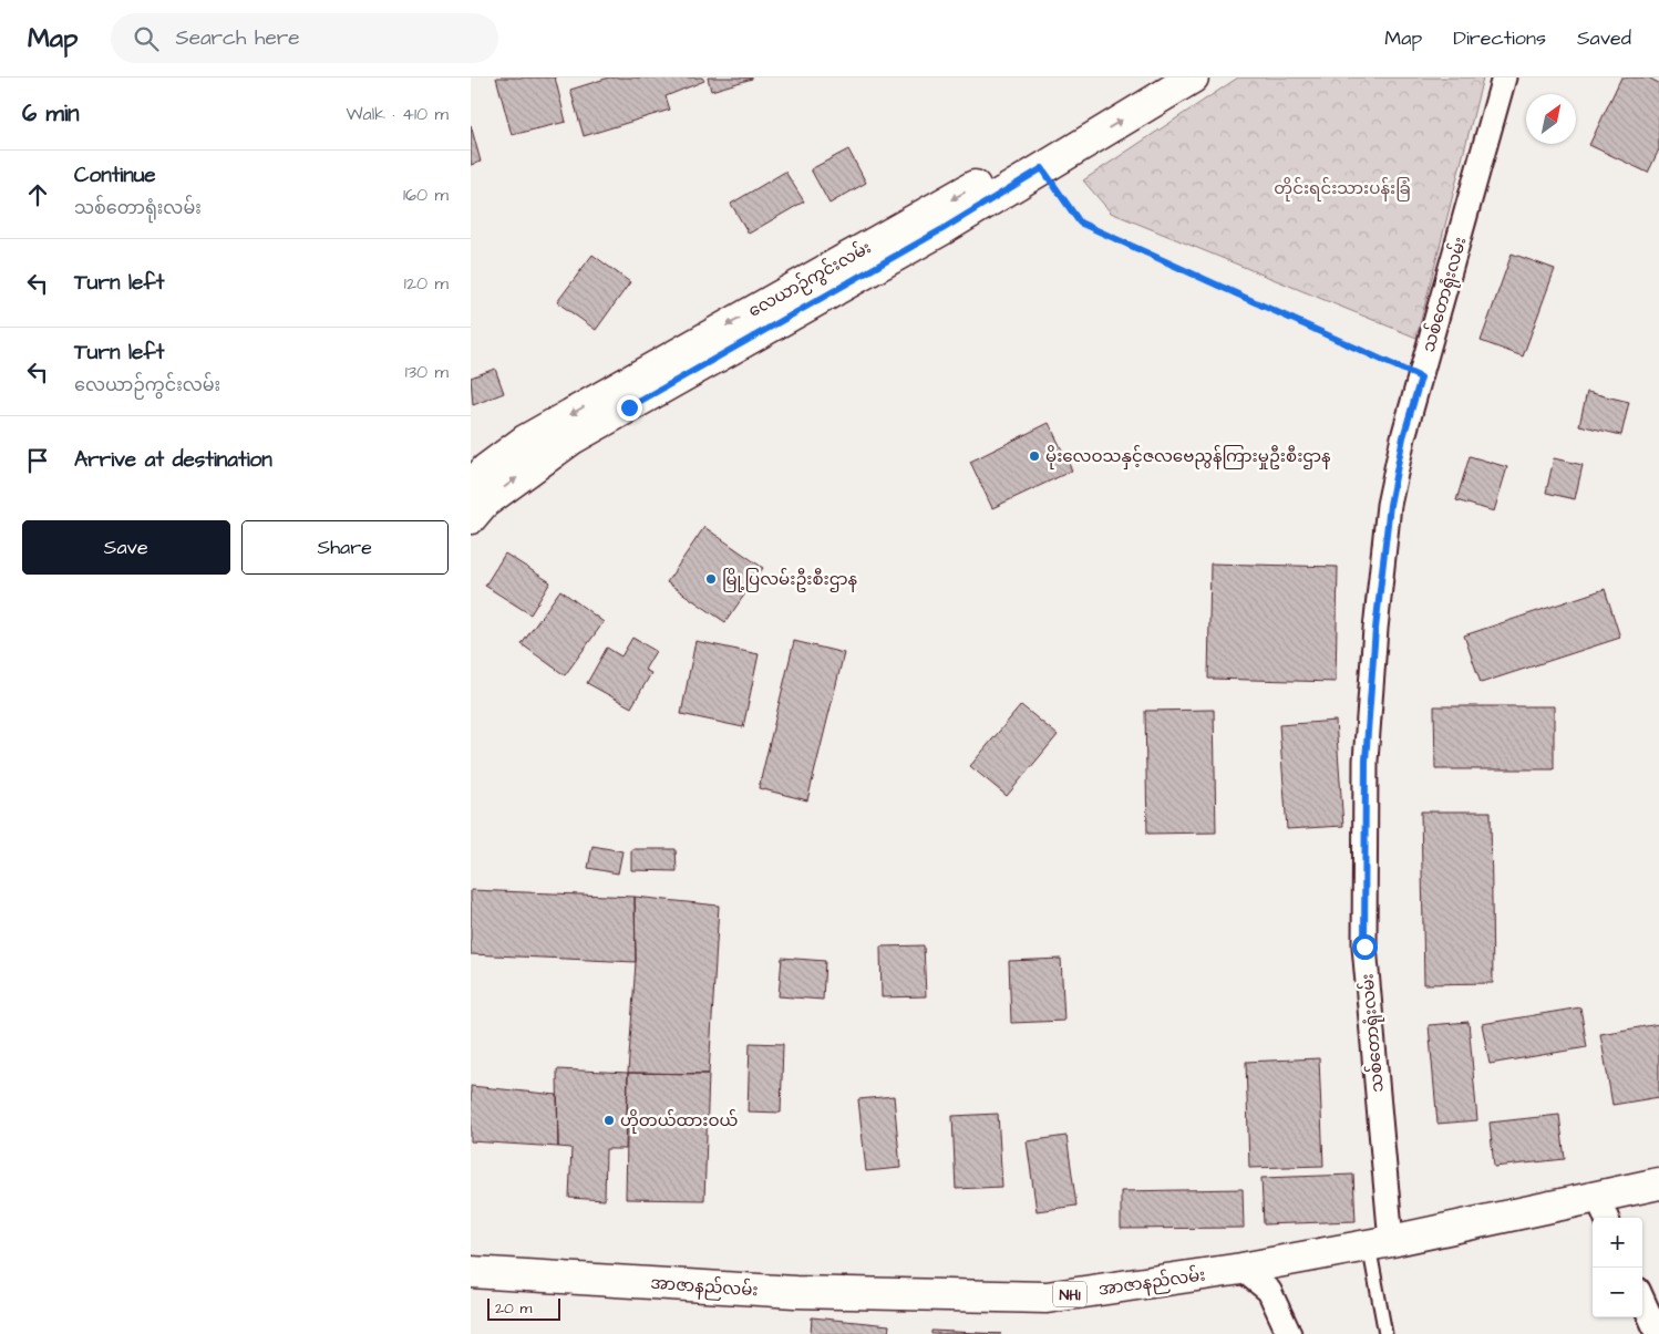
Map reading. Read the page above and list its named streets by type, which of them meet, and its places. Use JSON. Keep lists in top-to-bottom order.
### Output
{
  "streets": {
    "main road": ["လေယာဉ်ကွင်းလမ်း", "အာဇာနည်လမ်း", "NH1"],
    "street": ["သစ်တောရုံးလမ်း"]
  },
  "crossings": [
    ["သစ်တောရုံးလမ်း", "အာဇာနည်လမ်း"]
  ],
  "parks": ["တိုင်းရင်းသားပန်းခြံ"],
  "places": ["မိုးလေဝသနှင့်ဇလဗေညွန်ကြားမှုဦးစီးဌာန", "မြို့ပြလမ်းဦးစီးဌာန", "ဟိုတယ်ထားဝယ်"],
  "scale_bar": "20 m",
  "north": "top right",
  "page": {
    "header": "Map",
    "search": "Search here",
    "nav": ["Map", "Directions", "Saved"],
    "heading": ["6 min", "Walk · 410 m"],
    "list": [
      ["Continue", "သစ်တောရုံးလမ်း", "160 m"],
      ["Turn left", "120 m"],
      ["Turn left", "လေယာဉ်ကွင်းလမ်း", "130 m"],
      "Arrive at destination"
    ],
    "buttons": ["Save", "Share"],
    "map_buttons": ["+", "−"],
    "scale": "20 m"
  }
}
